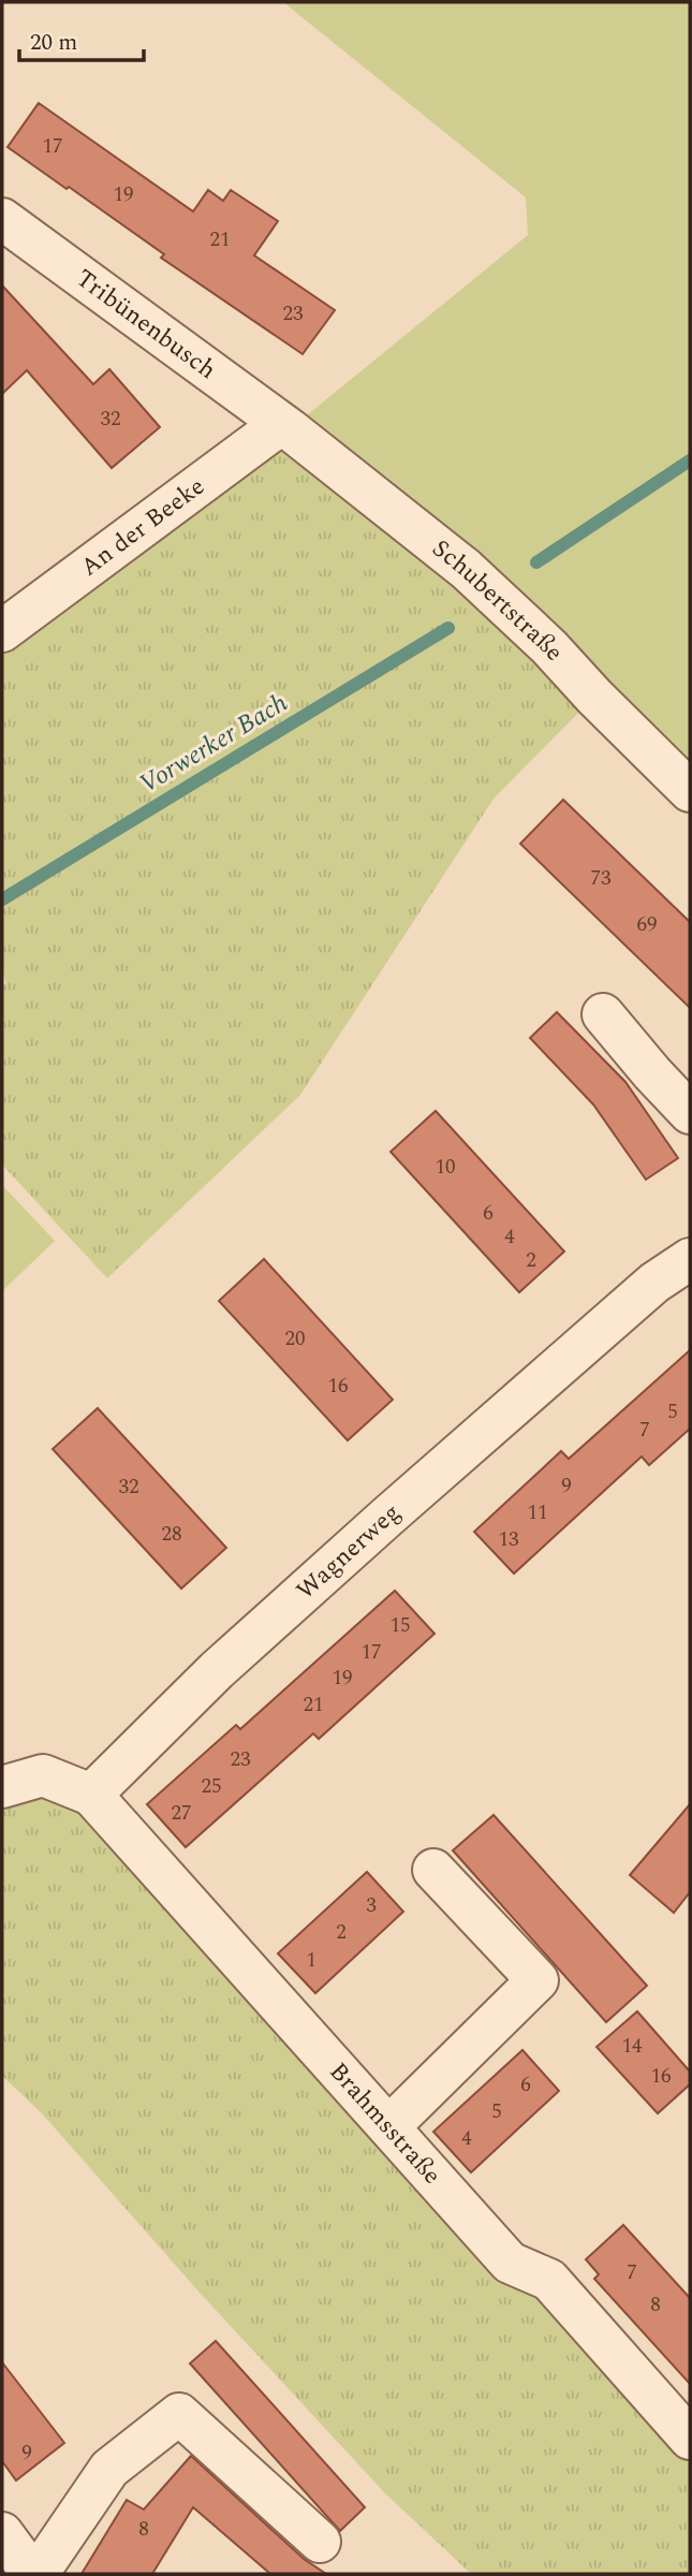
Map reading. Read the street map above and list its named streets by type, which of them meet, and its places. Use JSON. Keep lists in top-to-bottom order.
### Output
{
  "streets": {
    "street": [
      "Tribünenbusch",
      "An der Beeke",
      "Schubertstraße",
      "Wagnerweg",
      "Brahmsstraße"
    ]
  },
  "crossings": [
    ["Tribünenbusch", "An der Beeke"],
    ["Tribünenbusch", "Schubertstraße"],
    ["An der Beeke", "Schubertstraße"],
    ["Wagnerweg", "Brahmsstraße"]
  ],
  "water": ["Vorwerker Bach"],
  "house_numbers": [
    "17",
    "19",
    "21",
    "23",
    "32",
    "73",
    "69",
    "10",
    "6",
    "4",
    "2",
    "20",
    "16",
    "5",
    "7",
    "9",
    "32",
    "11",
    "28",
    "13",
    "15",
    "17",
    "19",
    "21",
    "23",
    "25",
    "27",
    "3",
    "2",
    "1",
    "14",
    "16",
    "6",
    "5",
    "4",
    "7",
    "8",
    "9",
    "8"
  ],
  "scale_bar": "20 m"
}
